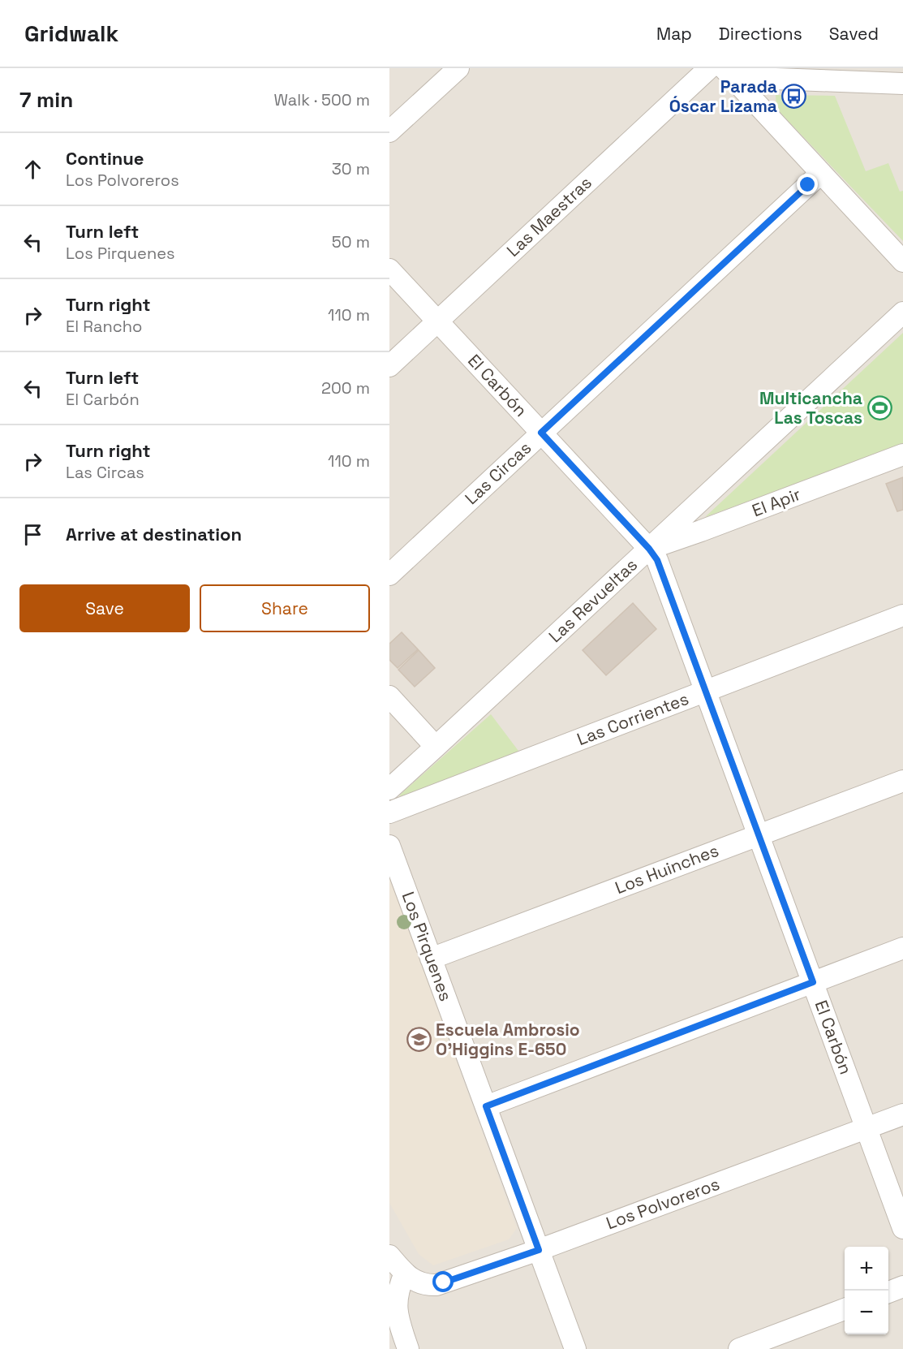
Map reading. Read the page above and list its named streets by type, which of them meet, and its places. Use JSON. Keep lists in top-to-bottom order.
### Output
{
  "streets": {
    "street": [
      "Las Maestras",
      "El Carbón",
      "Las Circas",
      "El Apir",
      "Las Revueltas",
      "Las Corrientes",
      "Los Huinches",
      "Los Pirquenes",
      "Los Polvoreros"
    ]
  },
  "crossings": [
    ["Las Maestras", "El Carbón"],
    ["El Carbón", "Las Circas"],
    ["El Carbón", "El Apir"],
    ["El Carbón", "Las Revueltas"],
    ["El Carbón", "Las Corrientes"],
    ["El Carbón", "Los Huinches"],
    ["El Carbón", "Los Polvoreros"],
    ["El Apir", "Las Revueltas"],
    ["Los Huinches", "Los Pirquenes"],
    ["Los Pirquenes", "Los Polvoreros"]
  ],
  "places": {
    "bus stop": ["Parada Óscar Lizama"],
    "sports": ["Multicancha Las Toscas"],
    "school or university": ["Escuela Ambrosio O'Higgins E-650"]
  },
  "page": {
    "header": "Gridwalk",
    "nav": ["Map", "Directions", "Saved"],
    "heading": ["7 min", "Walk · 500 m"],
    "list": [
      ["Continue", "Los Polvoreros", "30 m"],
      ["Turn left", "Los Pirquenes", "50 m"],
      ["Turn right", "El Rancho", "110 m"],
      ["Turn left", "El Carbón", "200 m"],
      ["Turn right", "Las Circas", "110 m"],
      "Arrive at destination"
    ],
    "buttons": ["Save", "Share"],
    "map_buttons": ["+", "−"]
  }
}
